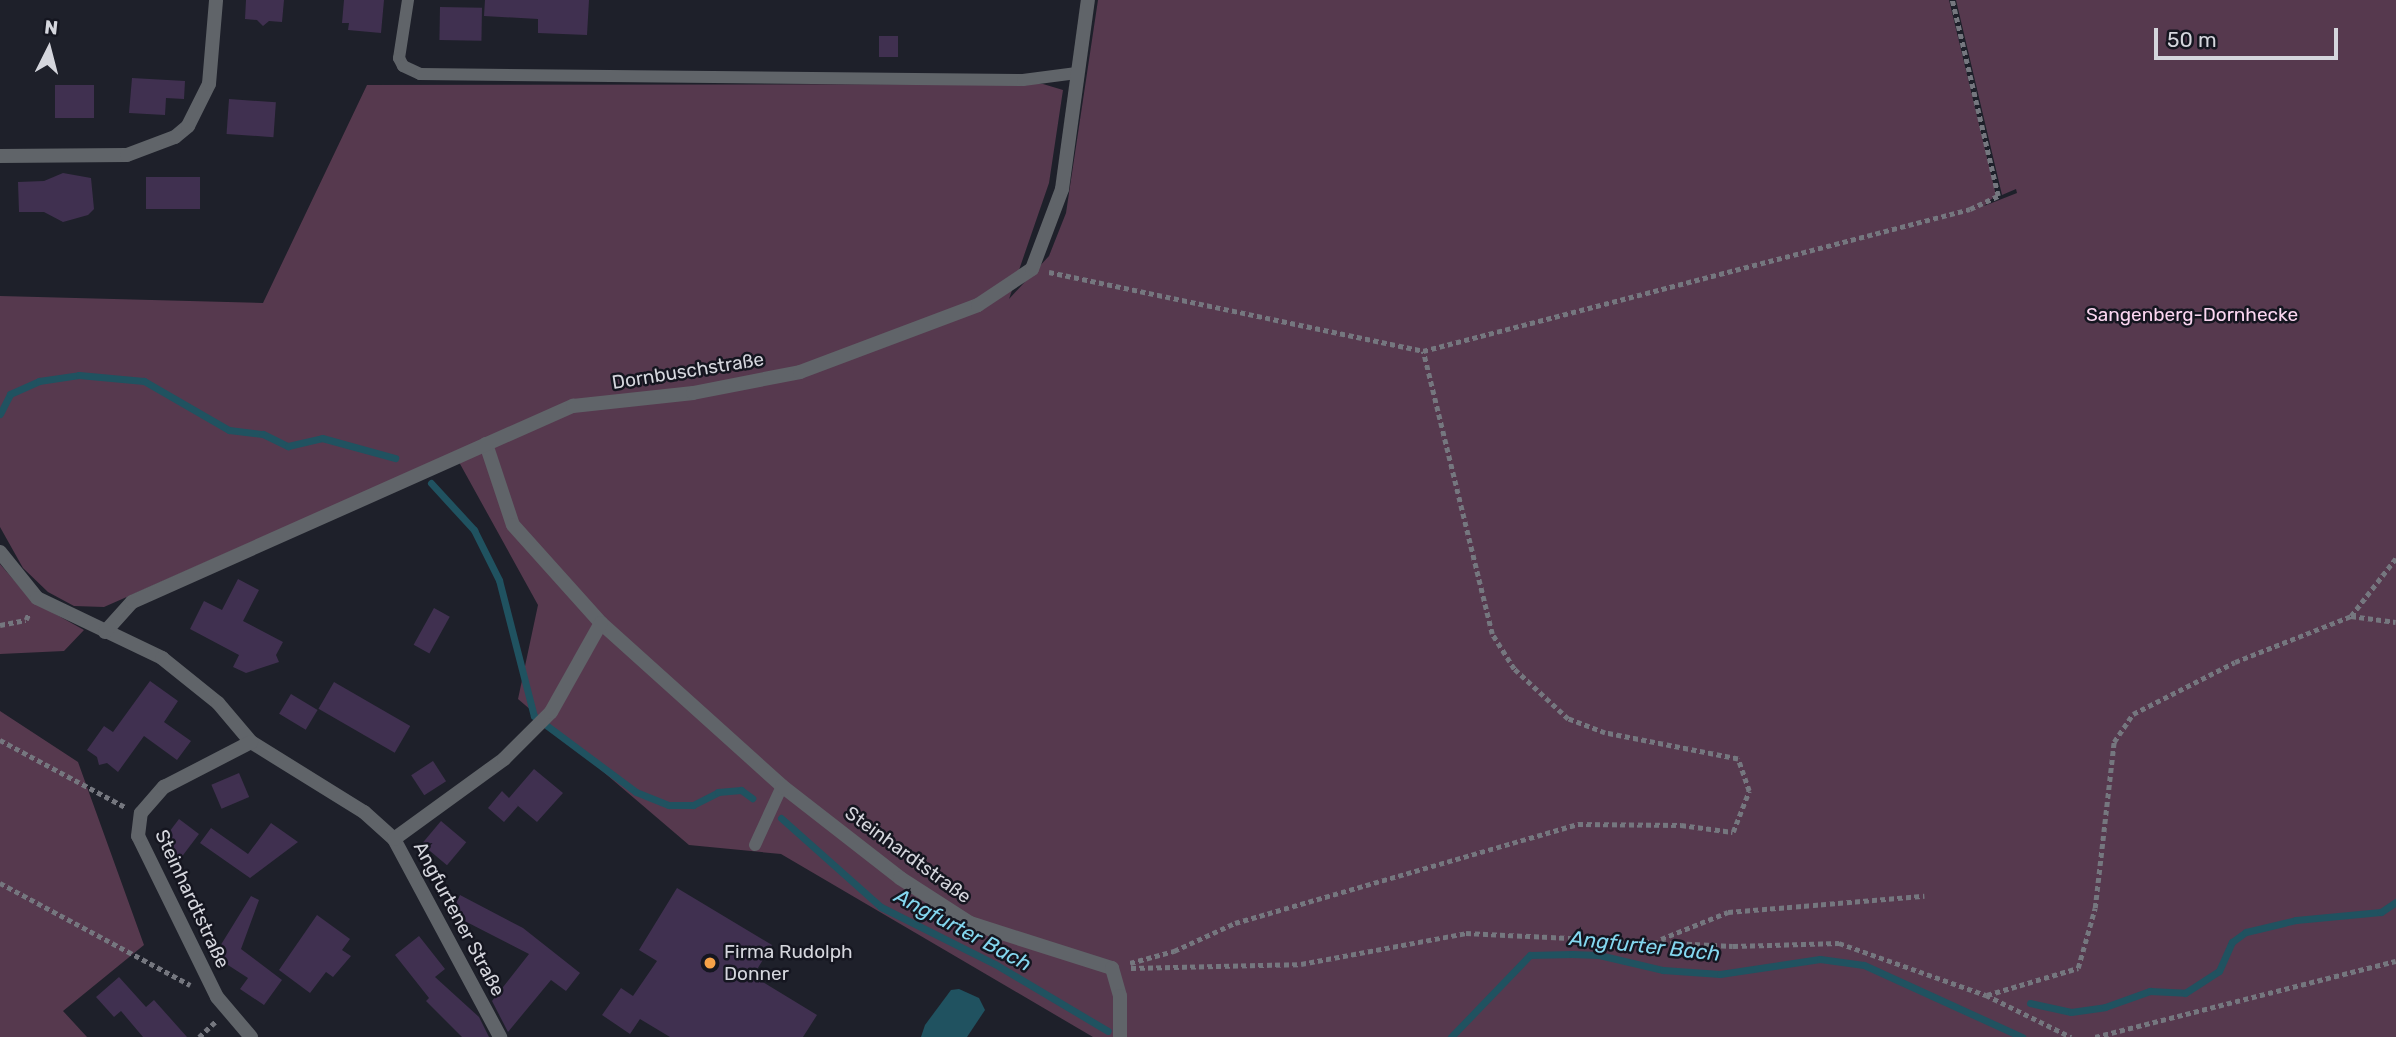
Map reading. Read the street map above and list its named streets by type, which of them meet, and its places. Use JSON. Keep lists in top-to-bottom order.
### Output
{
  "streets": {
    "street": ["Dornbuschstraße", "Steinhardtstraße", "Angfurtener Straße"]
  },
  "crossings": [
    ["Dornbuschstraße", "Steinhardtstraße"],
    ["Dornbuschstraße", "Angfurtener Straße"],
    ["Steinhardtstraße", "Angfurtener Straße"]
  ],
  "water": ["Angfurter Bach"],
  "parks": ["Sangenberg-Dornhecke"],
  "places": ["Firma Rudolph Donner"],
  "scale_bar": "50 m",
  "north": "top"
}
